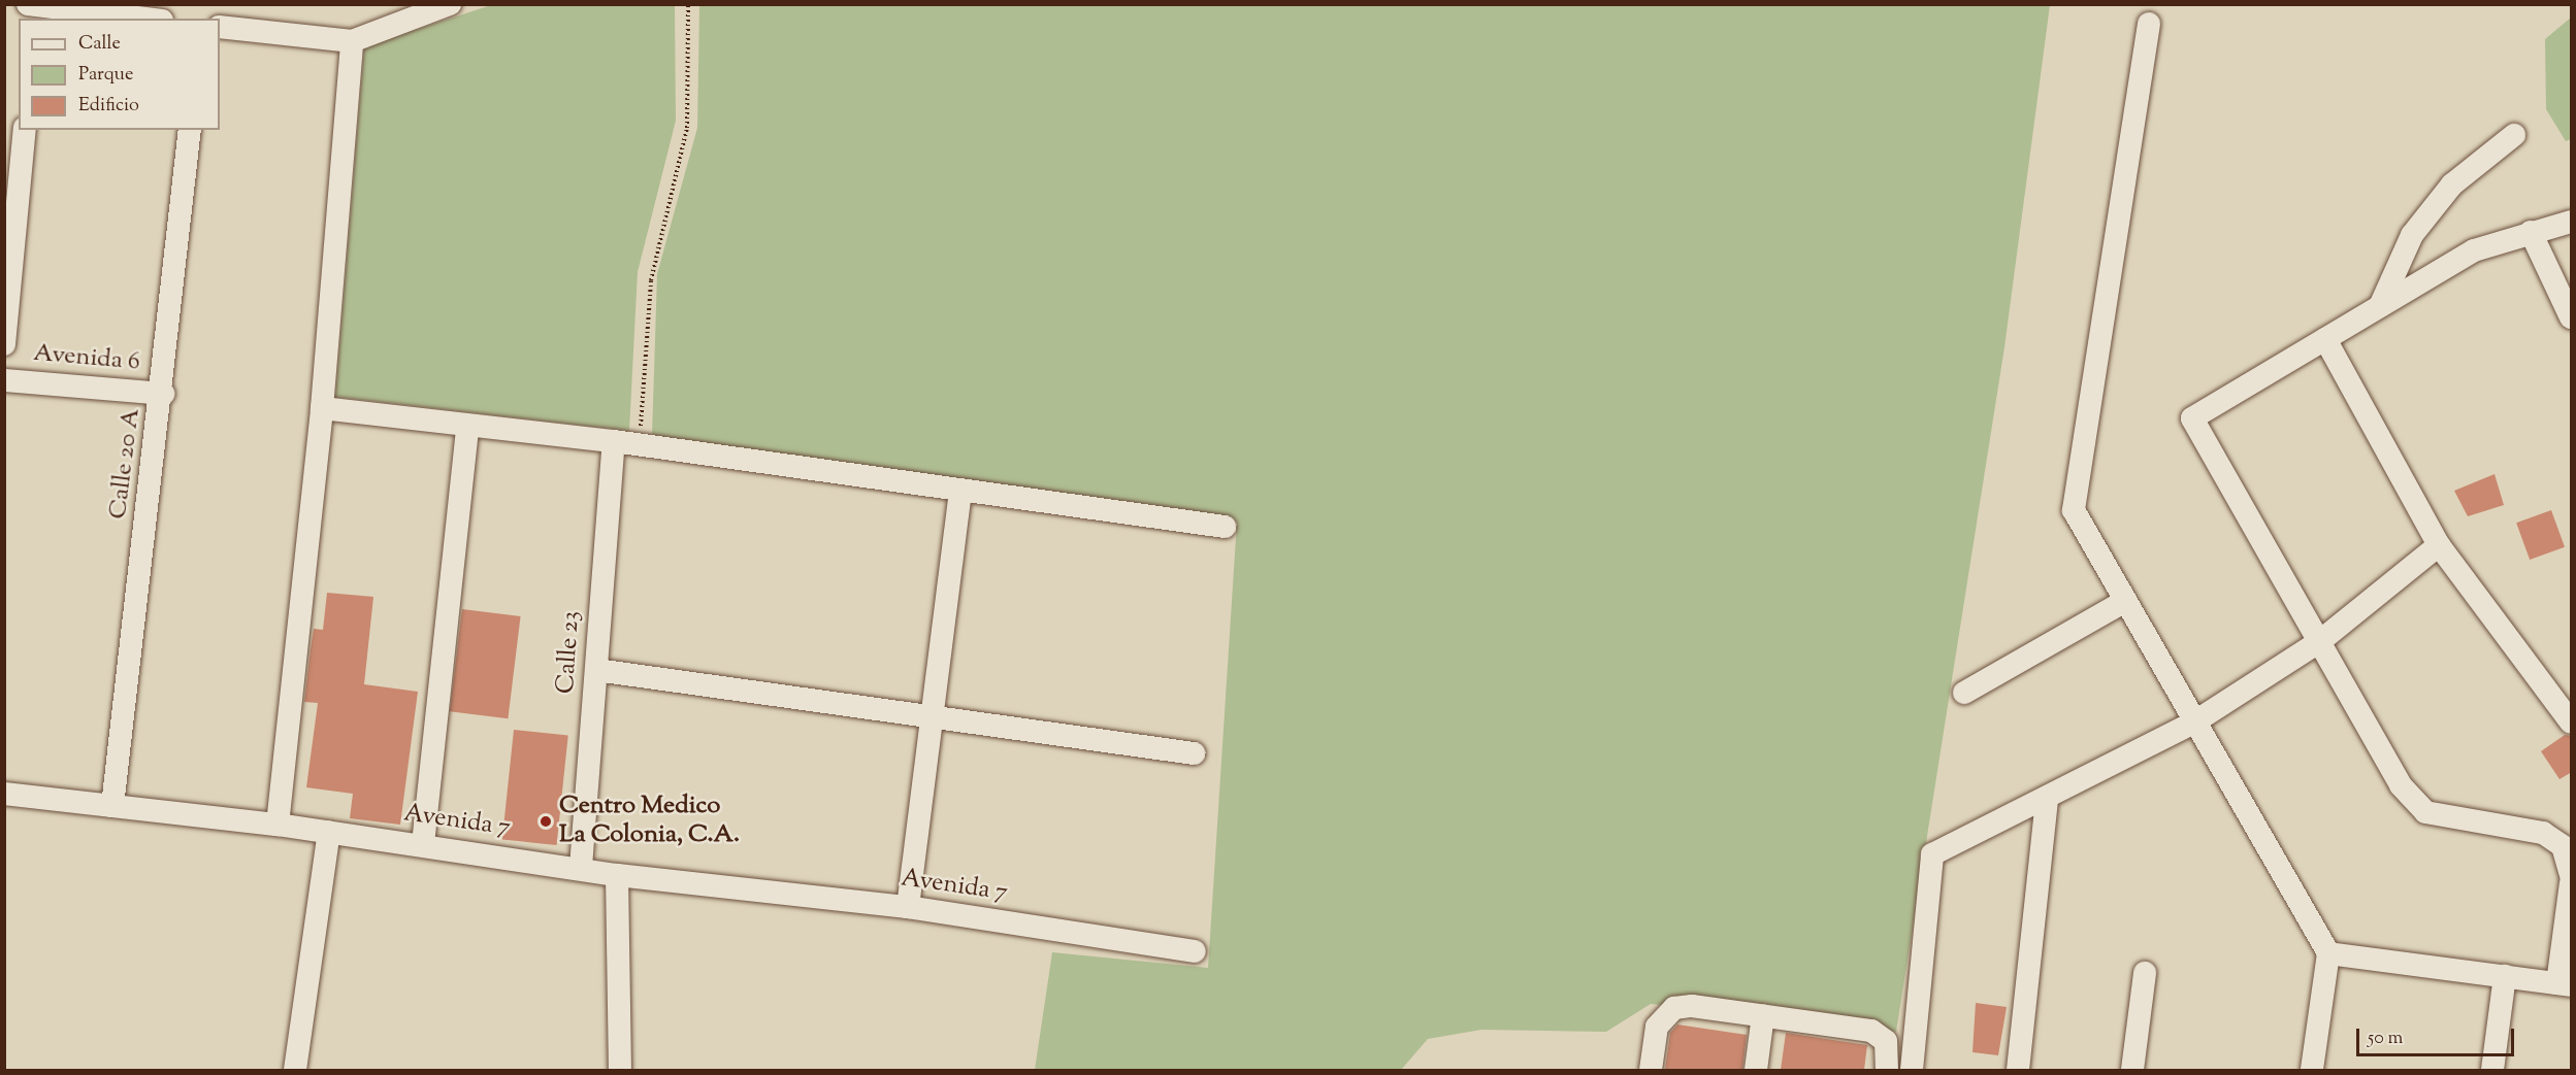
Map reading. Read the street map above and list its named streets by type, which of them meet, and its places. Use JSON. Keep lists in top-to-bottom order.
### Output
{
  "streets": {
    "street": [
      "Avenida 6",
      "Calle 20 A",
      "Calle 23",
      "Avenida 7"
    ]
  },
  "crossings": [
    ["Avenida 6", "Calle 20 A"],
    ["Calle 20 A", "Avenida 7"],
    ["Calle 23", "Avenida 7"]
  ],
  "places": ["Centro Medico La Colonia, C.A."],
  "legend": ["Calle", "Parque", "Edificio"],
  "scale_bar": "50 m"
}
